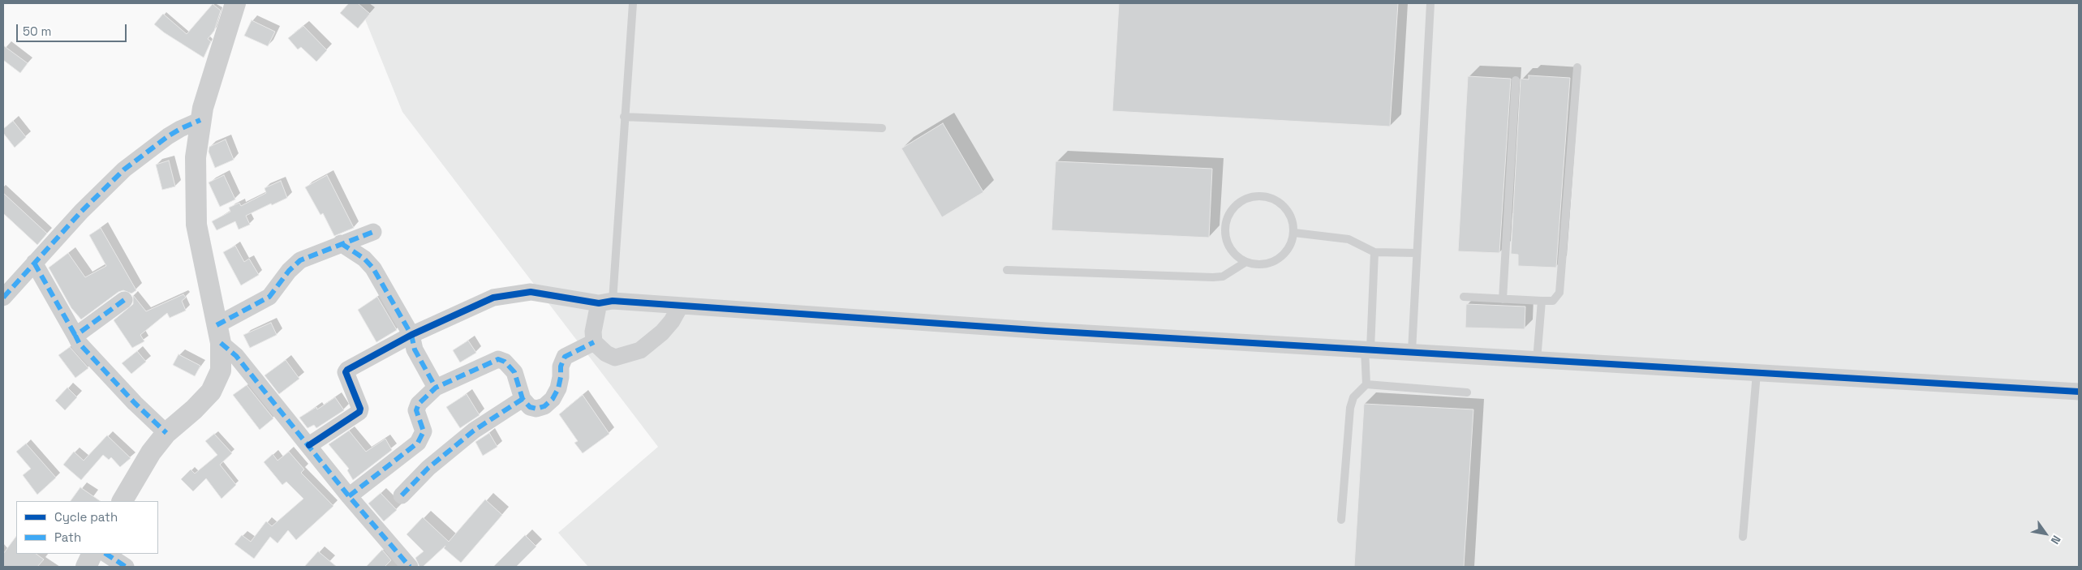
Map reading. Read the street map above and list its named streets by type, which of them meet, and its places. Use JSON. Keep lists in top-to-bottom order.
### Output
{
  "legend": ["Cycle path", "Path"],
  "scale_bar": "50 m",
  "north": "bottom right"
}
